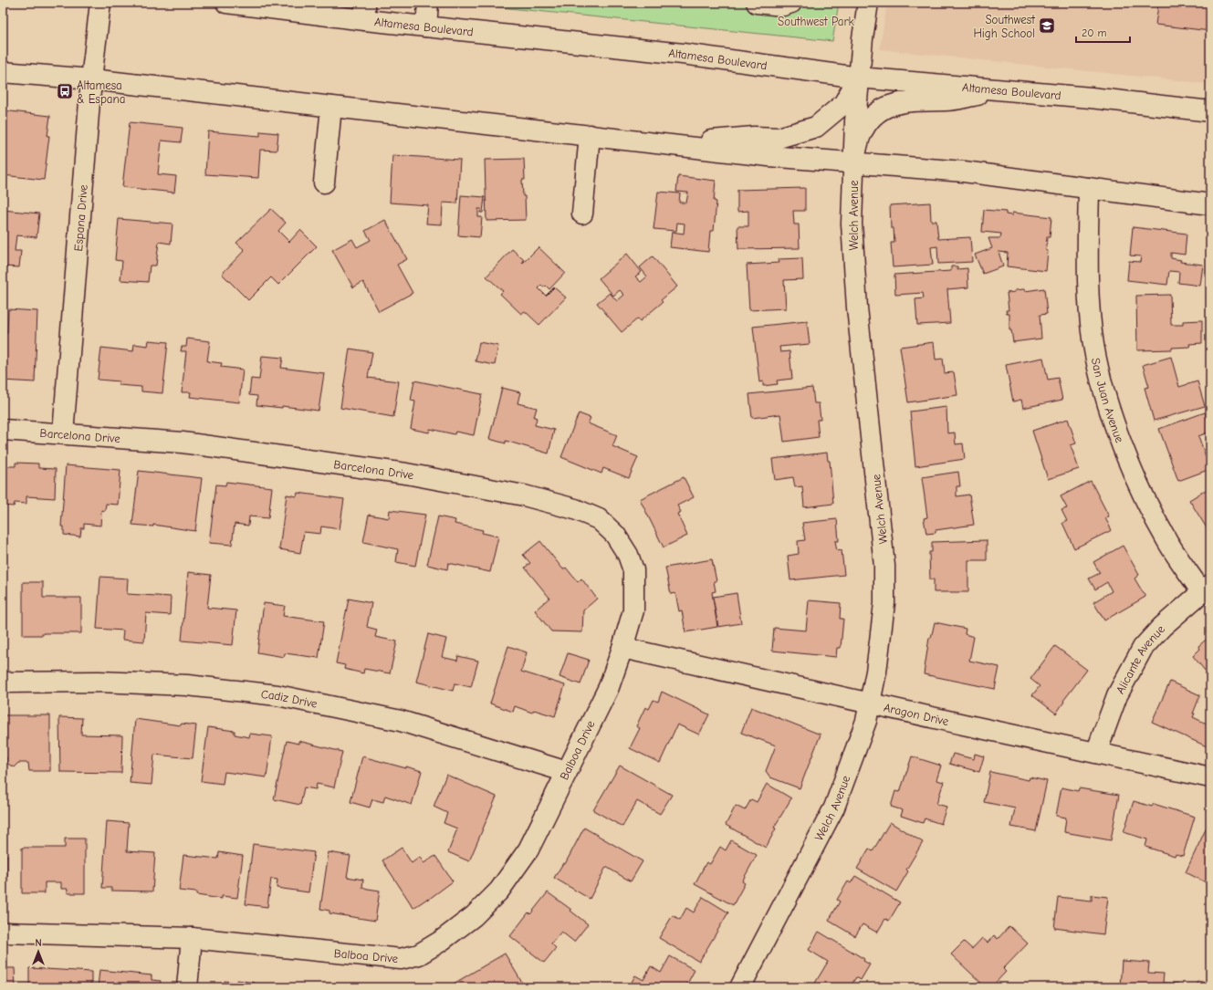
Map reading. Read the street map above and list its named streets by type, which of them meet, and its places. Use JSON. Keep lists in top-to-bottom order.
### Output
{
  "streets": {
    "street": [
      "Altamesa Boulevard",
      "Welch Avenue",
      "Espana Drive",
      "San Juan Avenue",
      "Barcelona Drive",
      "Alicante Avenue",
      "Cadiz Drive",
      "Aragon Drive",
      "Balboa Drive"
    ]
  },
  "crossings": [
    ["Altamesa Boulevard", "Welch Avenue"],
    ["Welch Avenue", "Aragon Drive"],
    ["Espana Drive", "Barcelona Drive"],
    ["San Juan Avenue", "Alicante Avenue"],
    ["Barcelona Drive", "Aragon Drive"],
    ["Barcelona Drive", "Balboa Drive"],
    ["Alicante Avenue", "Aragon Drive"],
    ["Cadiz Drive", "Balboa Drive"],
    ["Aragon Drive", "Balboa Drive"]
  ],
  "parks": ["Southwest Park"],
  "places": {
    "school or university": ["Southwest High School"],
    "bus stop": ["Altamesa & Espana"]
  },
  "scale_bar": "20 m",
  "north": "top"
}
